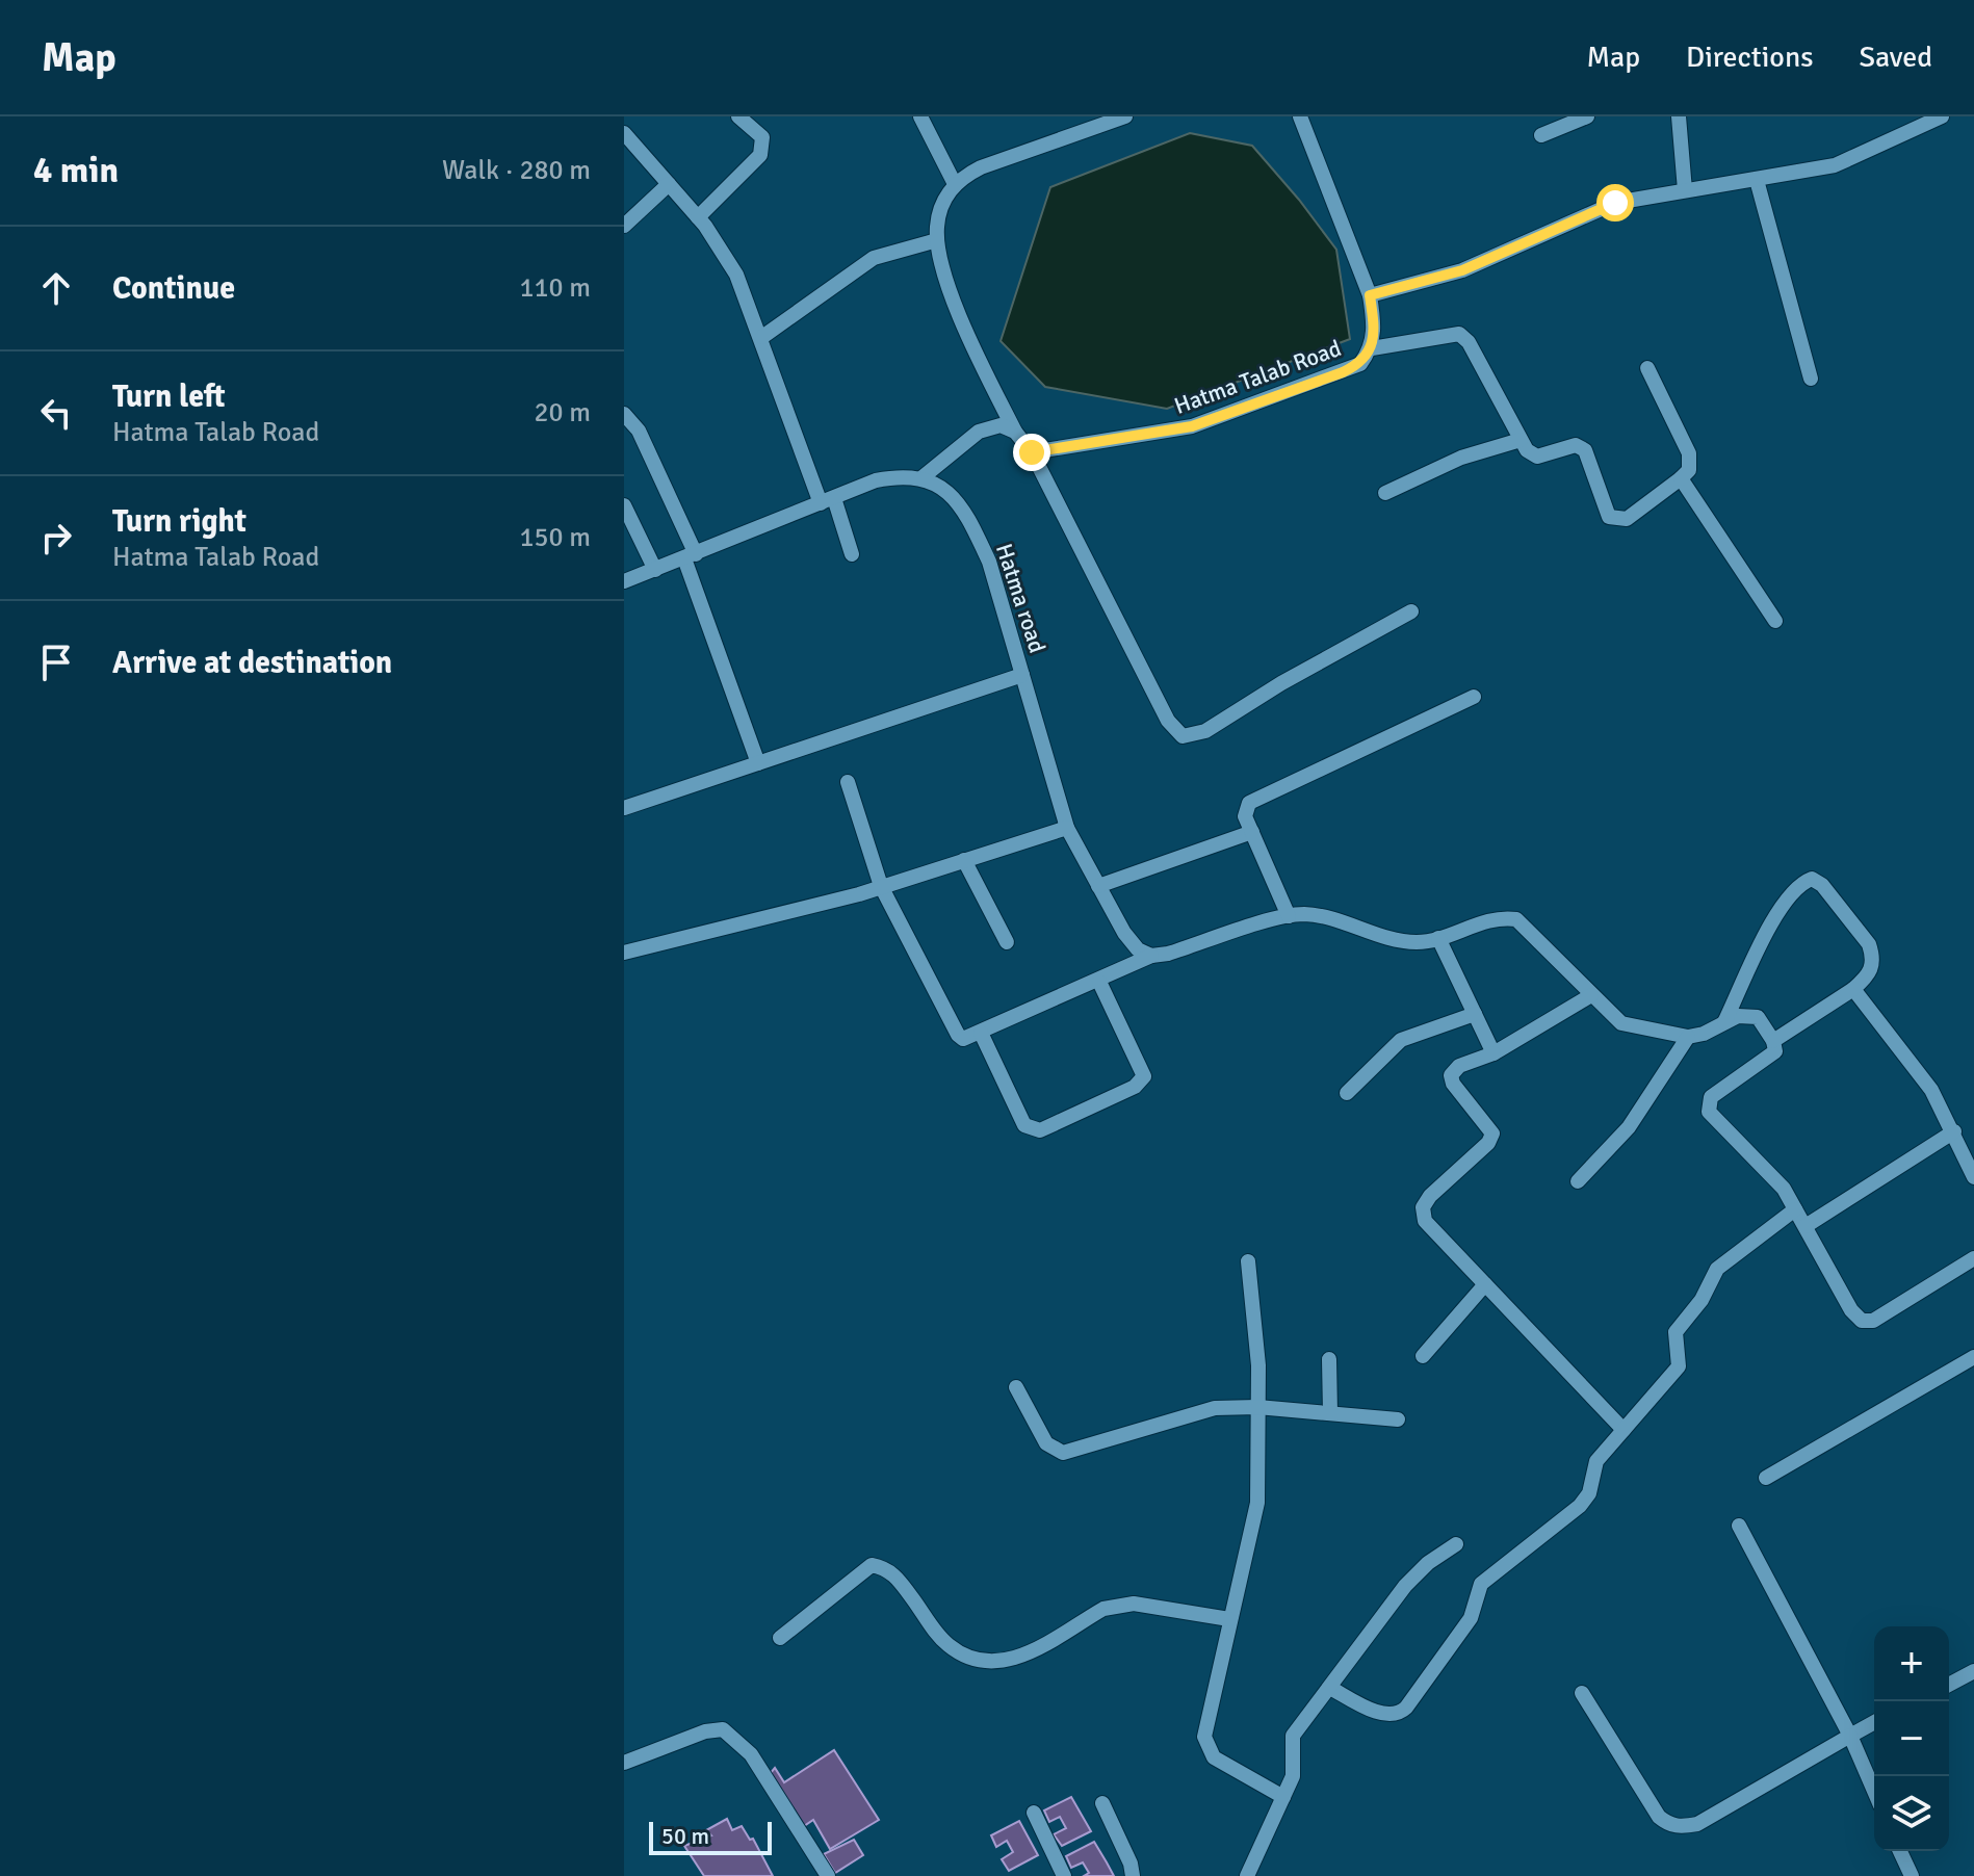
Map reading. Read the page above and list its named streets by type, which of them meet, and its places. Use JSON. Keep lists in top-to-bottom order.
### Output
{
  "streets": {
    "street": ["Hatma Talab Road", "Hatma road"]
  },
  "scale_bar": "50 m",
  "page": {
    "header": "Map",
    "nav": ["Map", "Directions", "Saved"],
    "heading": ["4 min", "Walk · 280 m"],
    "list": [
      ["Continue", "110 m"],
      ["Turn left", "Hatma Talab Road", "20 m"],
      ["Turn right", "Hatma Talab Road", "150 m"],
      "Arrive at destination"
    ],
    "map_buttons": ["+", "−"],
    "scale": "50 m"
  }
}
